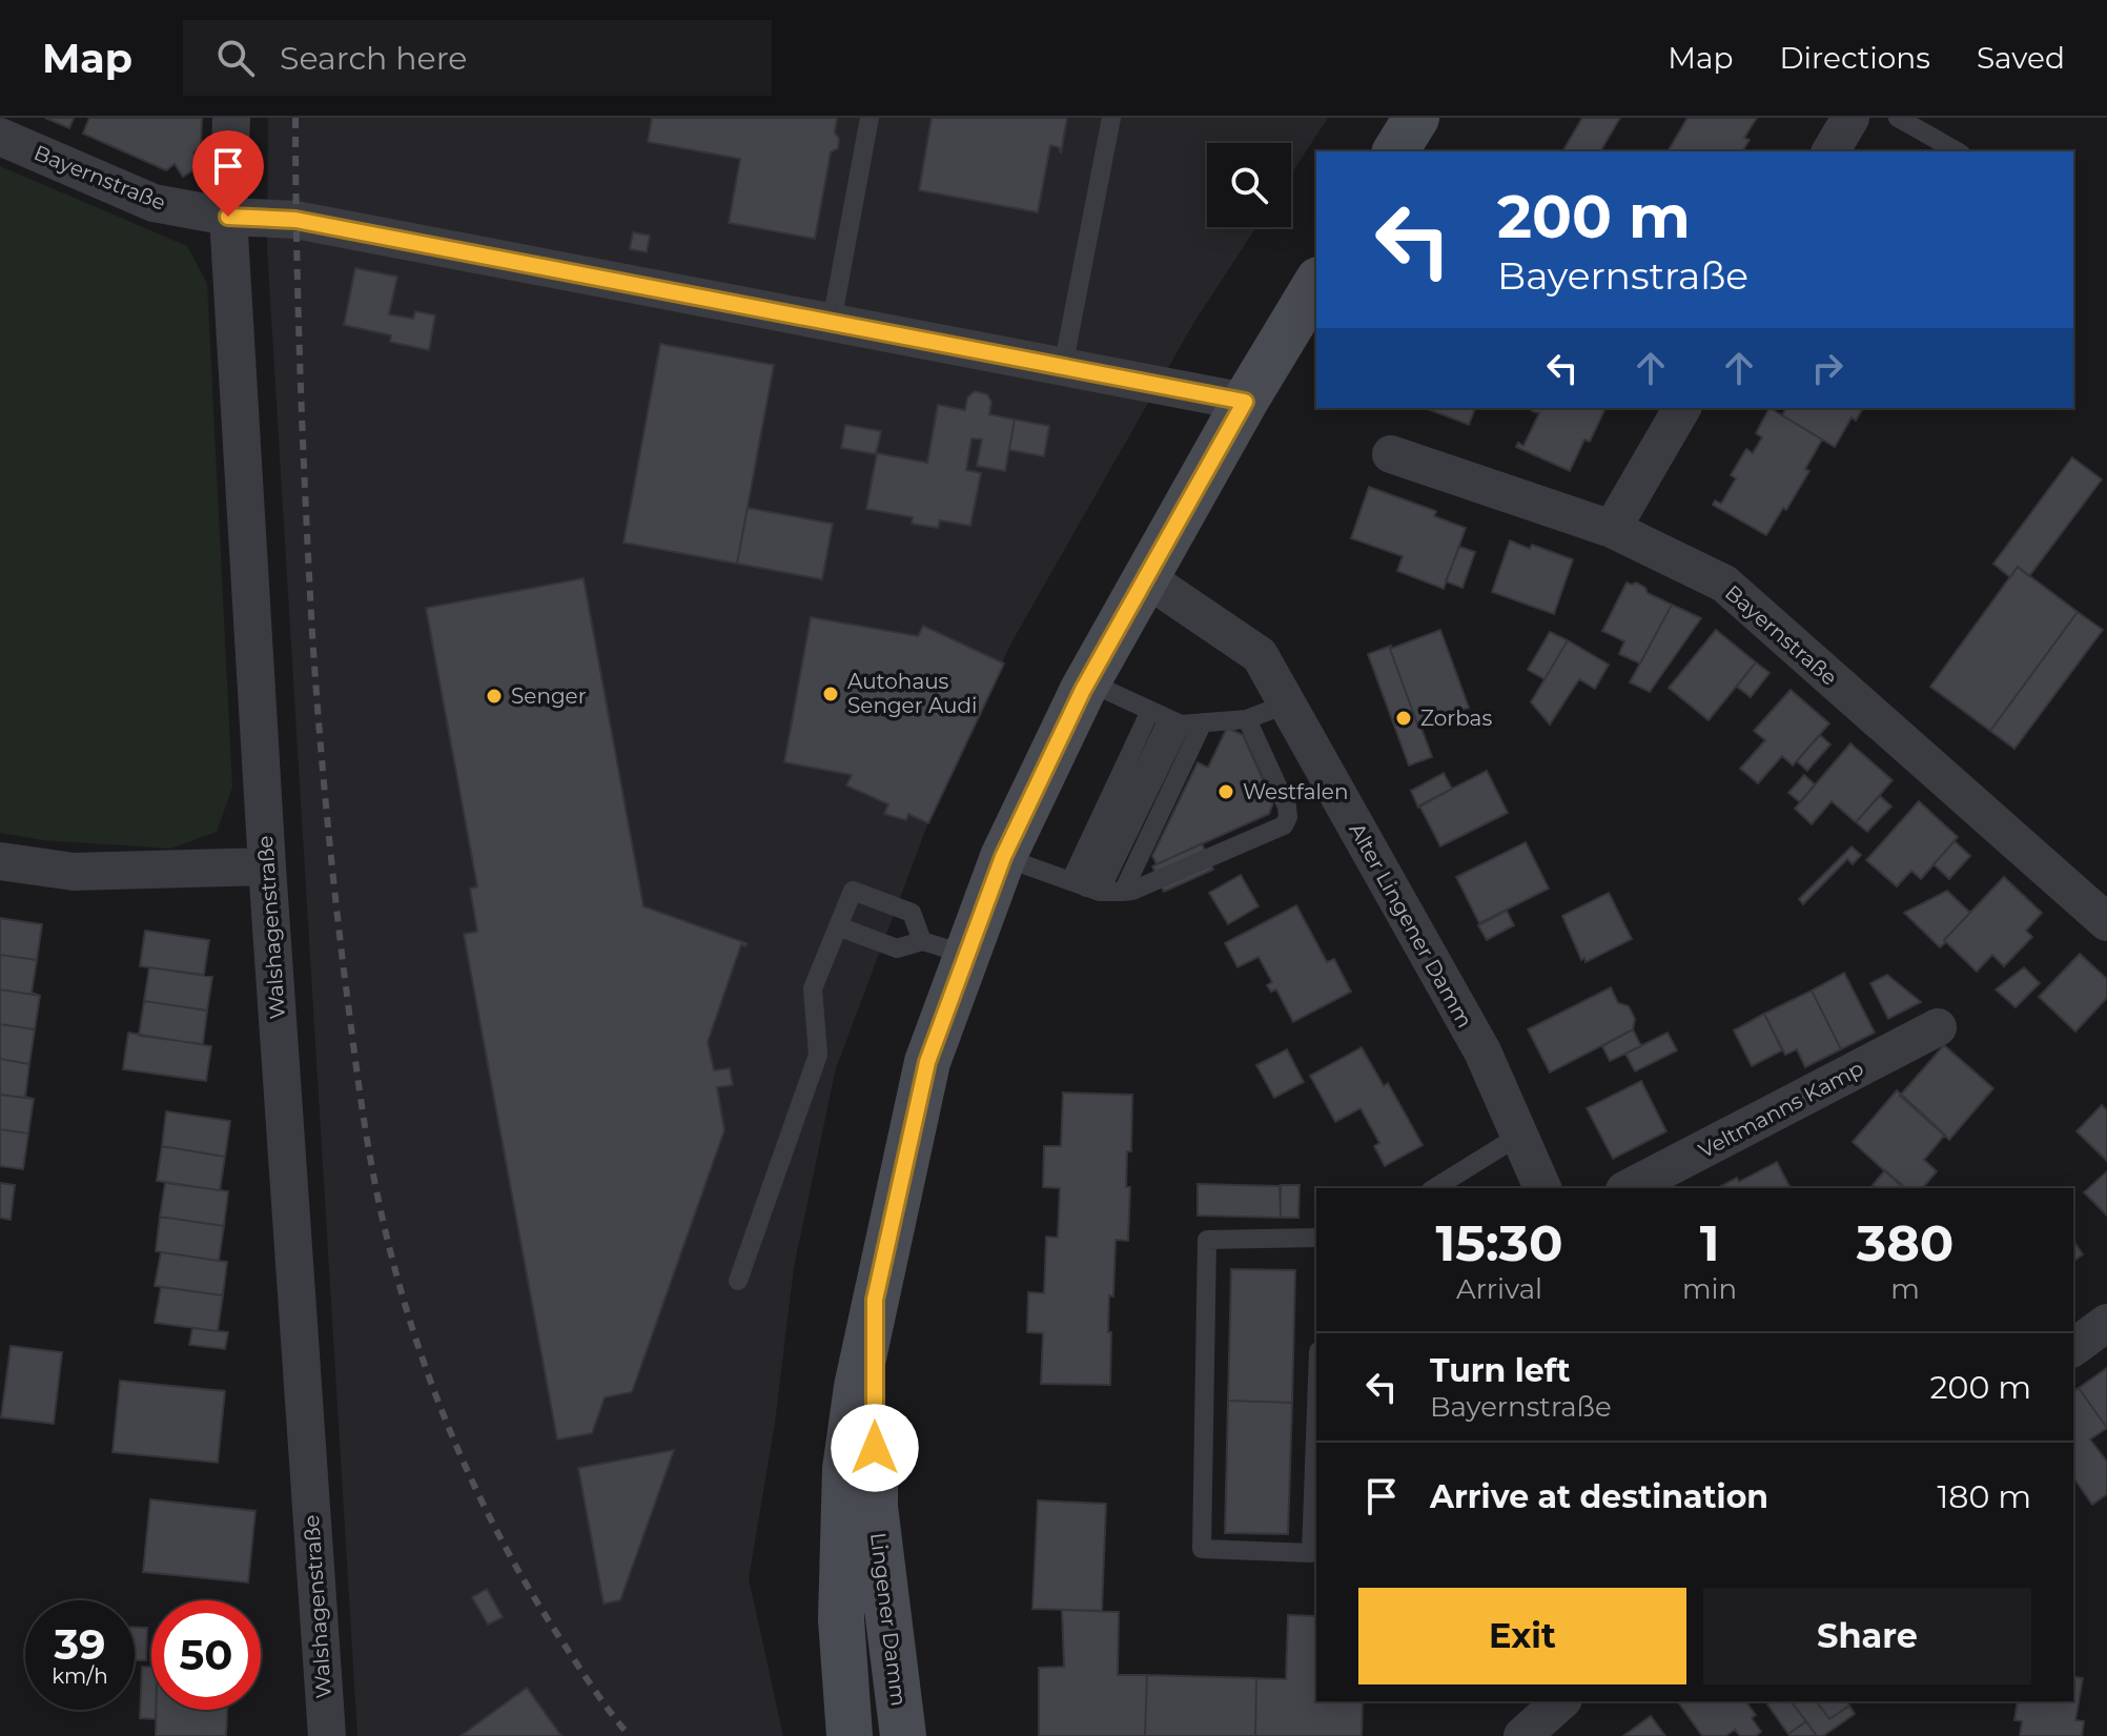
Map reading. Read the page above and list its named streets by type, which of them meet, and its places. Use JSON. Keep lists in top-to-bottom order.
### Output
{
  "streets": {
    "main road": ["Lingener Damm"],
    "street": [
      "Bayernstraße",
      "Alter Lingener Damm",
      "Walshagenstraße",
      "Veltmanns Kamp"
    ]
  },
  "crossings": [
    ["Bayernstraße", "Walshagenstraße"],
    ["Bayernstraße", "Lingener Damm"],
    ["Alter Lingener Damm", "Lingener Damm"]
  ],
  "places": [
    "Autohaus Senger Audi",
    "Senger",
    "Zorbas",
    "Westfalen"
  ],
  "page": {
    "header": "Map",
    "search": "Search here",
    "nav": ["Map", "Directions", "Saved"],
    "turn": ["200 m", "Bayernstraße"],
    "eta": [
      "15:30",
      "Arrival",
      "1",
      "min",
      "380",
      "m"
    ],
    "list": [
      {
        "name": "Turn left",
        "note": "Bayernstraße",
        "value": "200 m"
      },
      {
        "name": "Arrive at destination",
        "value": "180 m"
      }
    ],
    "buttons": ["Exit", "Share"],
    "speed": "39 km/h",
    "limit": "50"
  }
}
